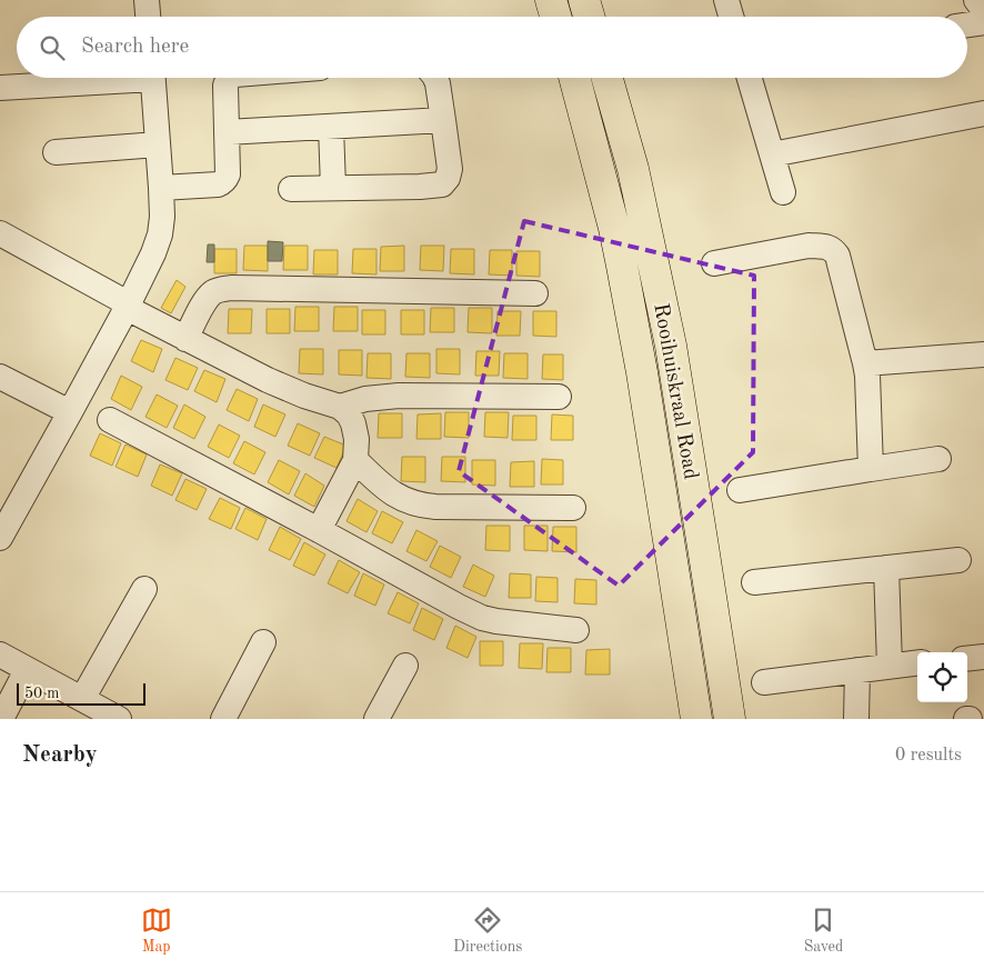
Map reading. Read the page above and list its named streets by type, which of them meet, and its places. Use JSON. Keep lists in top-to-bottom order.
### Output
{
  "streets": {
    "main road": ["Rooihuiskraal Road"]
  },
  "scale_bar": "50 m",
  "page": {
    "search": "Search here",
    "scale": "50 m",
    "heading": ["Nearby", "0 results"],
    "nav": ["Map", "Directions", "Saved"]
  }
}
